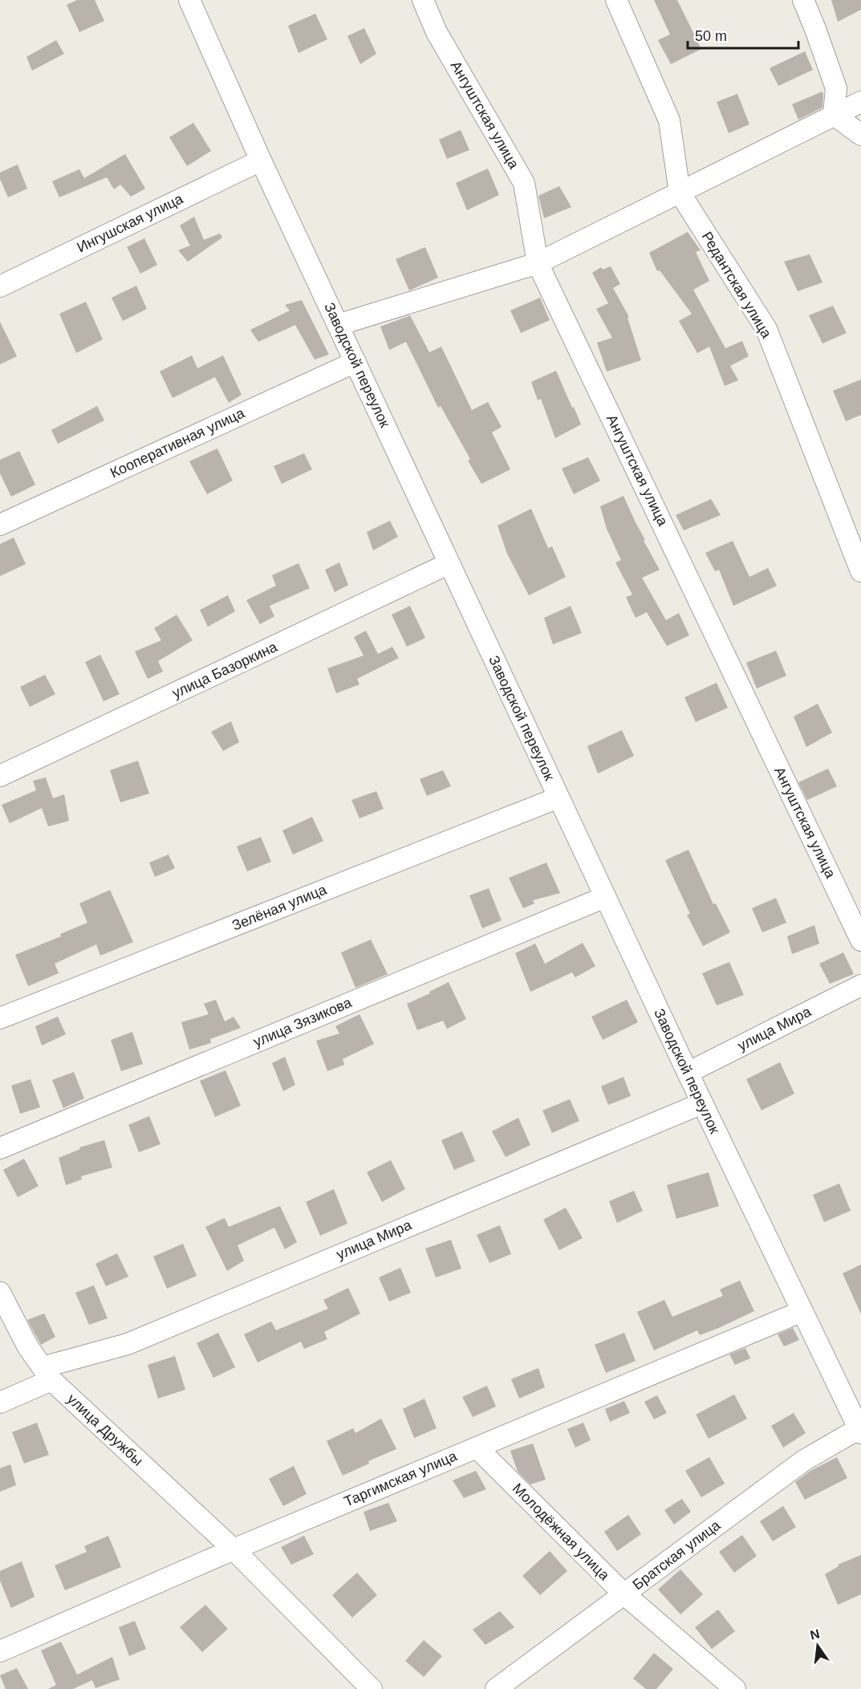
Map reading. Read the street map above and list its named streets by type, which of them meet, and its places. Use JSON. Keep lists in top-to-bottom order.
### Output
{
  "streets": {
    "street": [
      "Ангуштская улица",
      "Ингушская улица",
      "Редантская улица",
      "Заводской переулок",
      "Кооперативная улица",
      "улица Базоркина",
      "Зелёная улица",
      "улица Зязикова",
      "улица Мира",
      "улица Дружбы",
      "Таргимская улица",
      "Молодёжная улица",
      "Братская улица"
    ]
  },
  "crossings": [
    ["Ингушская улица", "Заводской переулок"],
    ["Заводской переулок", "Кооперативная улица"],
    ["Заводской переулок", "улица Базоркина"],
    ["Заводской переулок", "Зелёная улица"],
    ["Заводской переулок", "улица Зязикова"],
    ["Заводской переулок", "улица Мира"],
    ["Заводской переулок", "Таргимская улица"],
    ["Заводской переулок", "Братская улица"],
    ["улица Мира", "улица Дружбы"],
    ["улица Дружбы", "Таргимская улица"],
    ["Таргимская улица", "Молодёжная улица"],
    ["Молодёжная улица", "Братская улица"]
  ],
  "scale_bar": "50 m",
  "north": "top"
}
